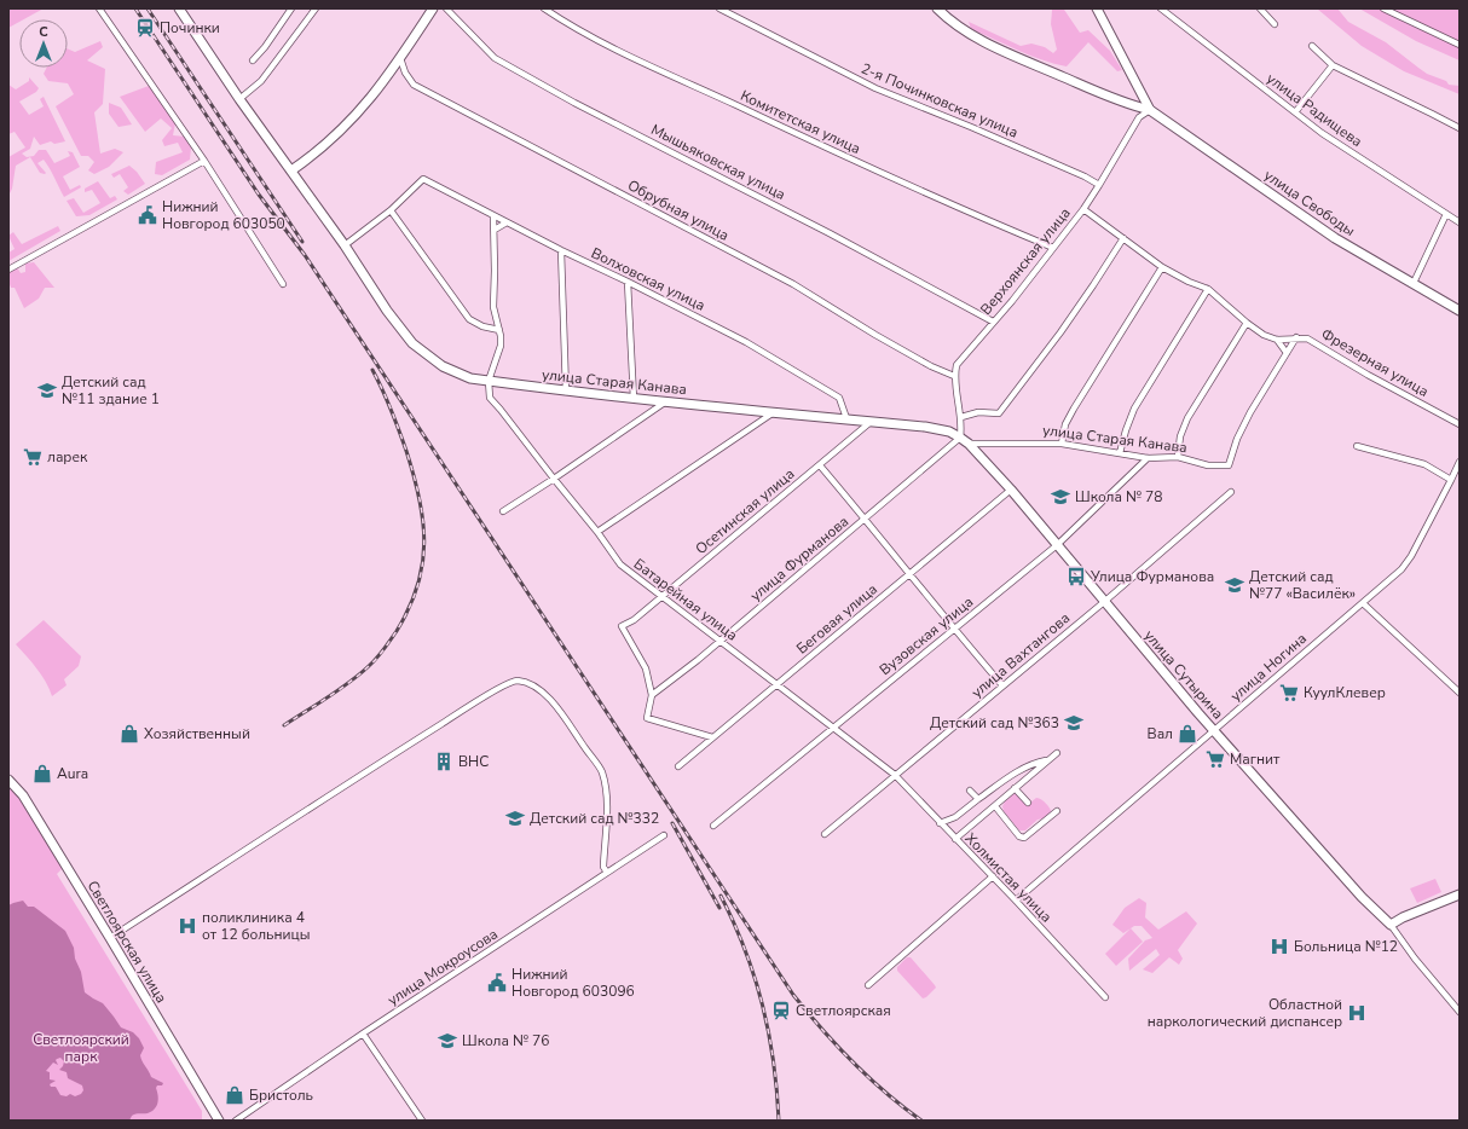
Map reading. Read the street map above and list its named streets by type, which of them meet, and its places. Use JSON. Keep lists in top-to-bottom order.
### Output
{
  "streets": {
    "street": [
      "2-я Починковская улица",
      "улица Радищева",
      "Комитетская улица",
      "Мышьяковская улица",
      "улица Свободы",
      "Обрубная улица",
      "Верхоянская улица",
      "Волховская улица",
      "Фрезерная улица",
      "улица Старая Канава",
      "Осетинская улица",
      "улица Фурманова",
      "Батарейная улица",
      "Беговая улица",
      "Вузовская улица",
      "улица Вахтангова",
      "улица Ногина",
      "улица Сутырина",
      "Холмистая улица",
      "Светлоярская улица",
      "улица Мокроусова"
    ]
  },
  "crossings": [
    ["2-я Починковская улица", "Верхоянская улица"],
    ["Комитетская улица", "Верхоянская улица"],
    ["Мышьяковская улица", "Верхоянская улица"],
    ["улица Свободы", "Верхоянская улица"],
    ["Обрубная улица", "Верхоянская улица"],
    ["Волховская улица", "улица Старая Канава"],
    ["улица Старая Канава", "Осетинская улица"],
    ["улица Старая Канава", "улица Фурманова"],
    ["улица Старая Канава", "Батарейная улица"],
    ["улица Старая Канава", "Вузовская улица"],
    ["улица Старая Канава", "улица Сутырина"],
    ["Осетинская улица", "улица Фурманова"],
    ["Осетинская улица", "Батарейная улица"],
    ["улица Фурманова", "Батарейная улица"],
    ["улица Фурманова", "улица Сутырина"],
    ["Батарейная улица", "Беговая улица"],
    ["Батарейная улица", "Вузовская улица"],
    ["Батарейная улица", "улица Вахтангова"],
    ["Батарейная улица", "Холмистая улица"],
    ["Беговая улица", "улица Сутырина"],
    ["Вузовская улица", "улица Сутырина"],
    ["улица Вахтангова", "улица Сутырина"],
    ["улица Вахтангова", "Холмистая улица"],
    ["улица Ногина", "улица Сутырина"],
    ["улица Ногина", "Холмистая улица"]
  ],
  "parks": ["Светлоярский парк"],
  "places": {
    "station": ["Починки", "Светлоярская"],
    "public building": ["Нижний Новгород 603050", "Нижний Новгород 603096"],
    "school or university": [
      "Детский сад №11 здание 1",
      "Школа № 78",
      "Детский сад №77 «Василёк»",
      "Детский сад №363",
      "Детский сад №332",
      "Школа № 76"
    ],
    "supermarket": ["ларек", "КуулКлевер", "Магнит"],
    "bus stop": ["Улица Фурманова"],
    "shop": [
      "Хозяйственный",
      "Вал",
      "Aura",
      "Бристоль"
    ],
    "building": ["ВНС"],
    "hospital": ["поликлиника 4 от 12 больницы", "Больница №12", "Областной наркологический диспансер"]
  },
  "north": "top"
}
